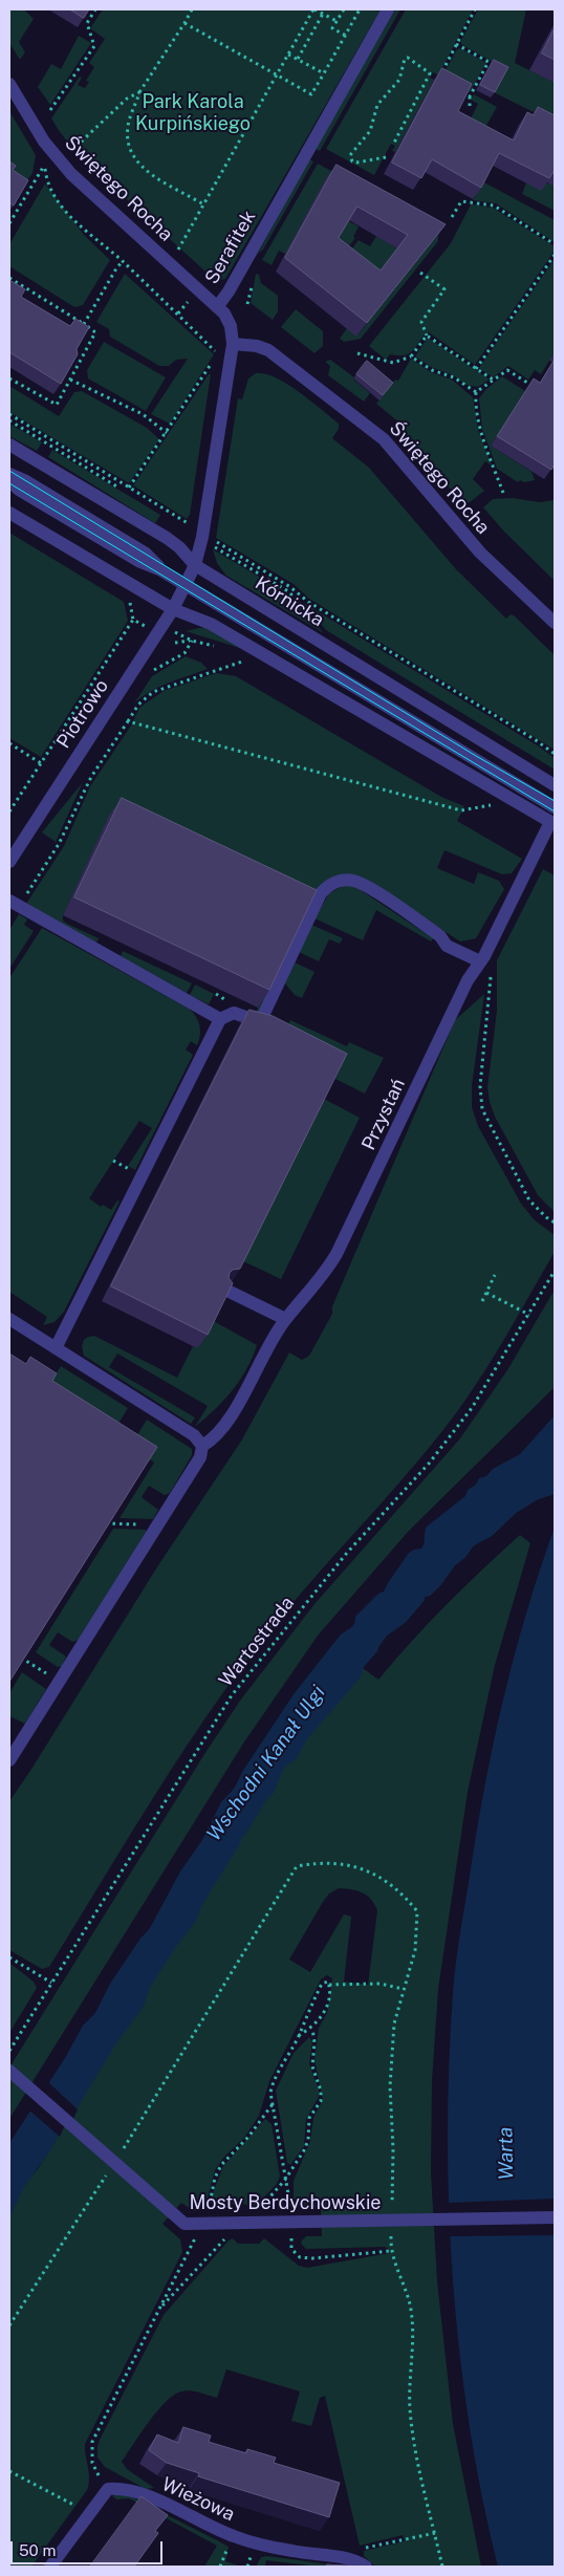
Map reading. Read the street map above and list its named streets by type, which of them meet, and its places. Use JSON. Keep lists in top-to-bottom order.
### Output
{
  "streets": {
    "street": [
      "Świętego Rocha",
      "Serafitek",
      "Kórnicka",
      "Piotrowo",
      "Przystań",
      "Mosty Berdychowskie",
      "Wieżowa"
    ],
    "path": ["Wartostrada"]
  },
  "crossings": [
    ["Świętego Rocha", "Serafitek"],
    ["Serafitek", "Kórnicka"],
    ["Serafitek", "Piotrowo"]
  ],
  "water": ["Wschodni Kanał Ulgi", "Warta"],
  "parks": ["Park Karola Kurpińskiego"],
  "scale_bar": "50 m"
}
